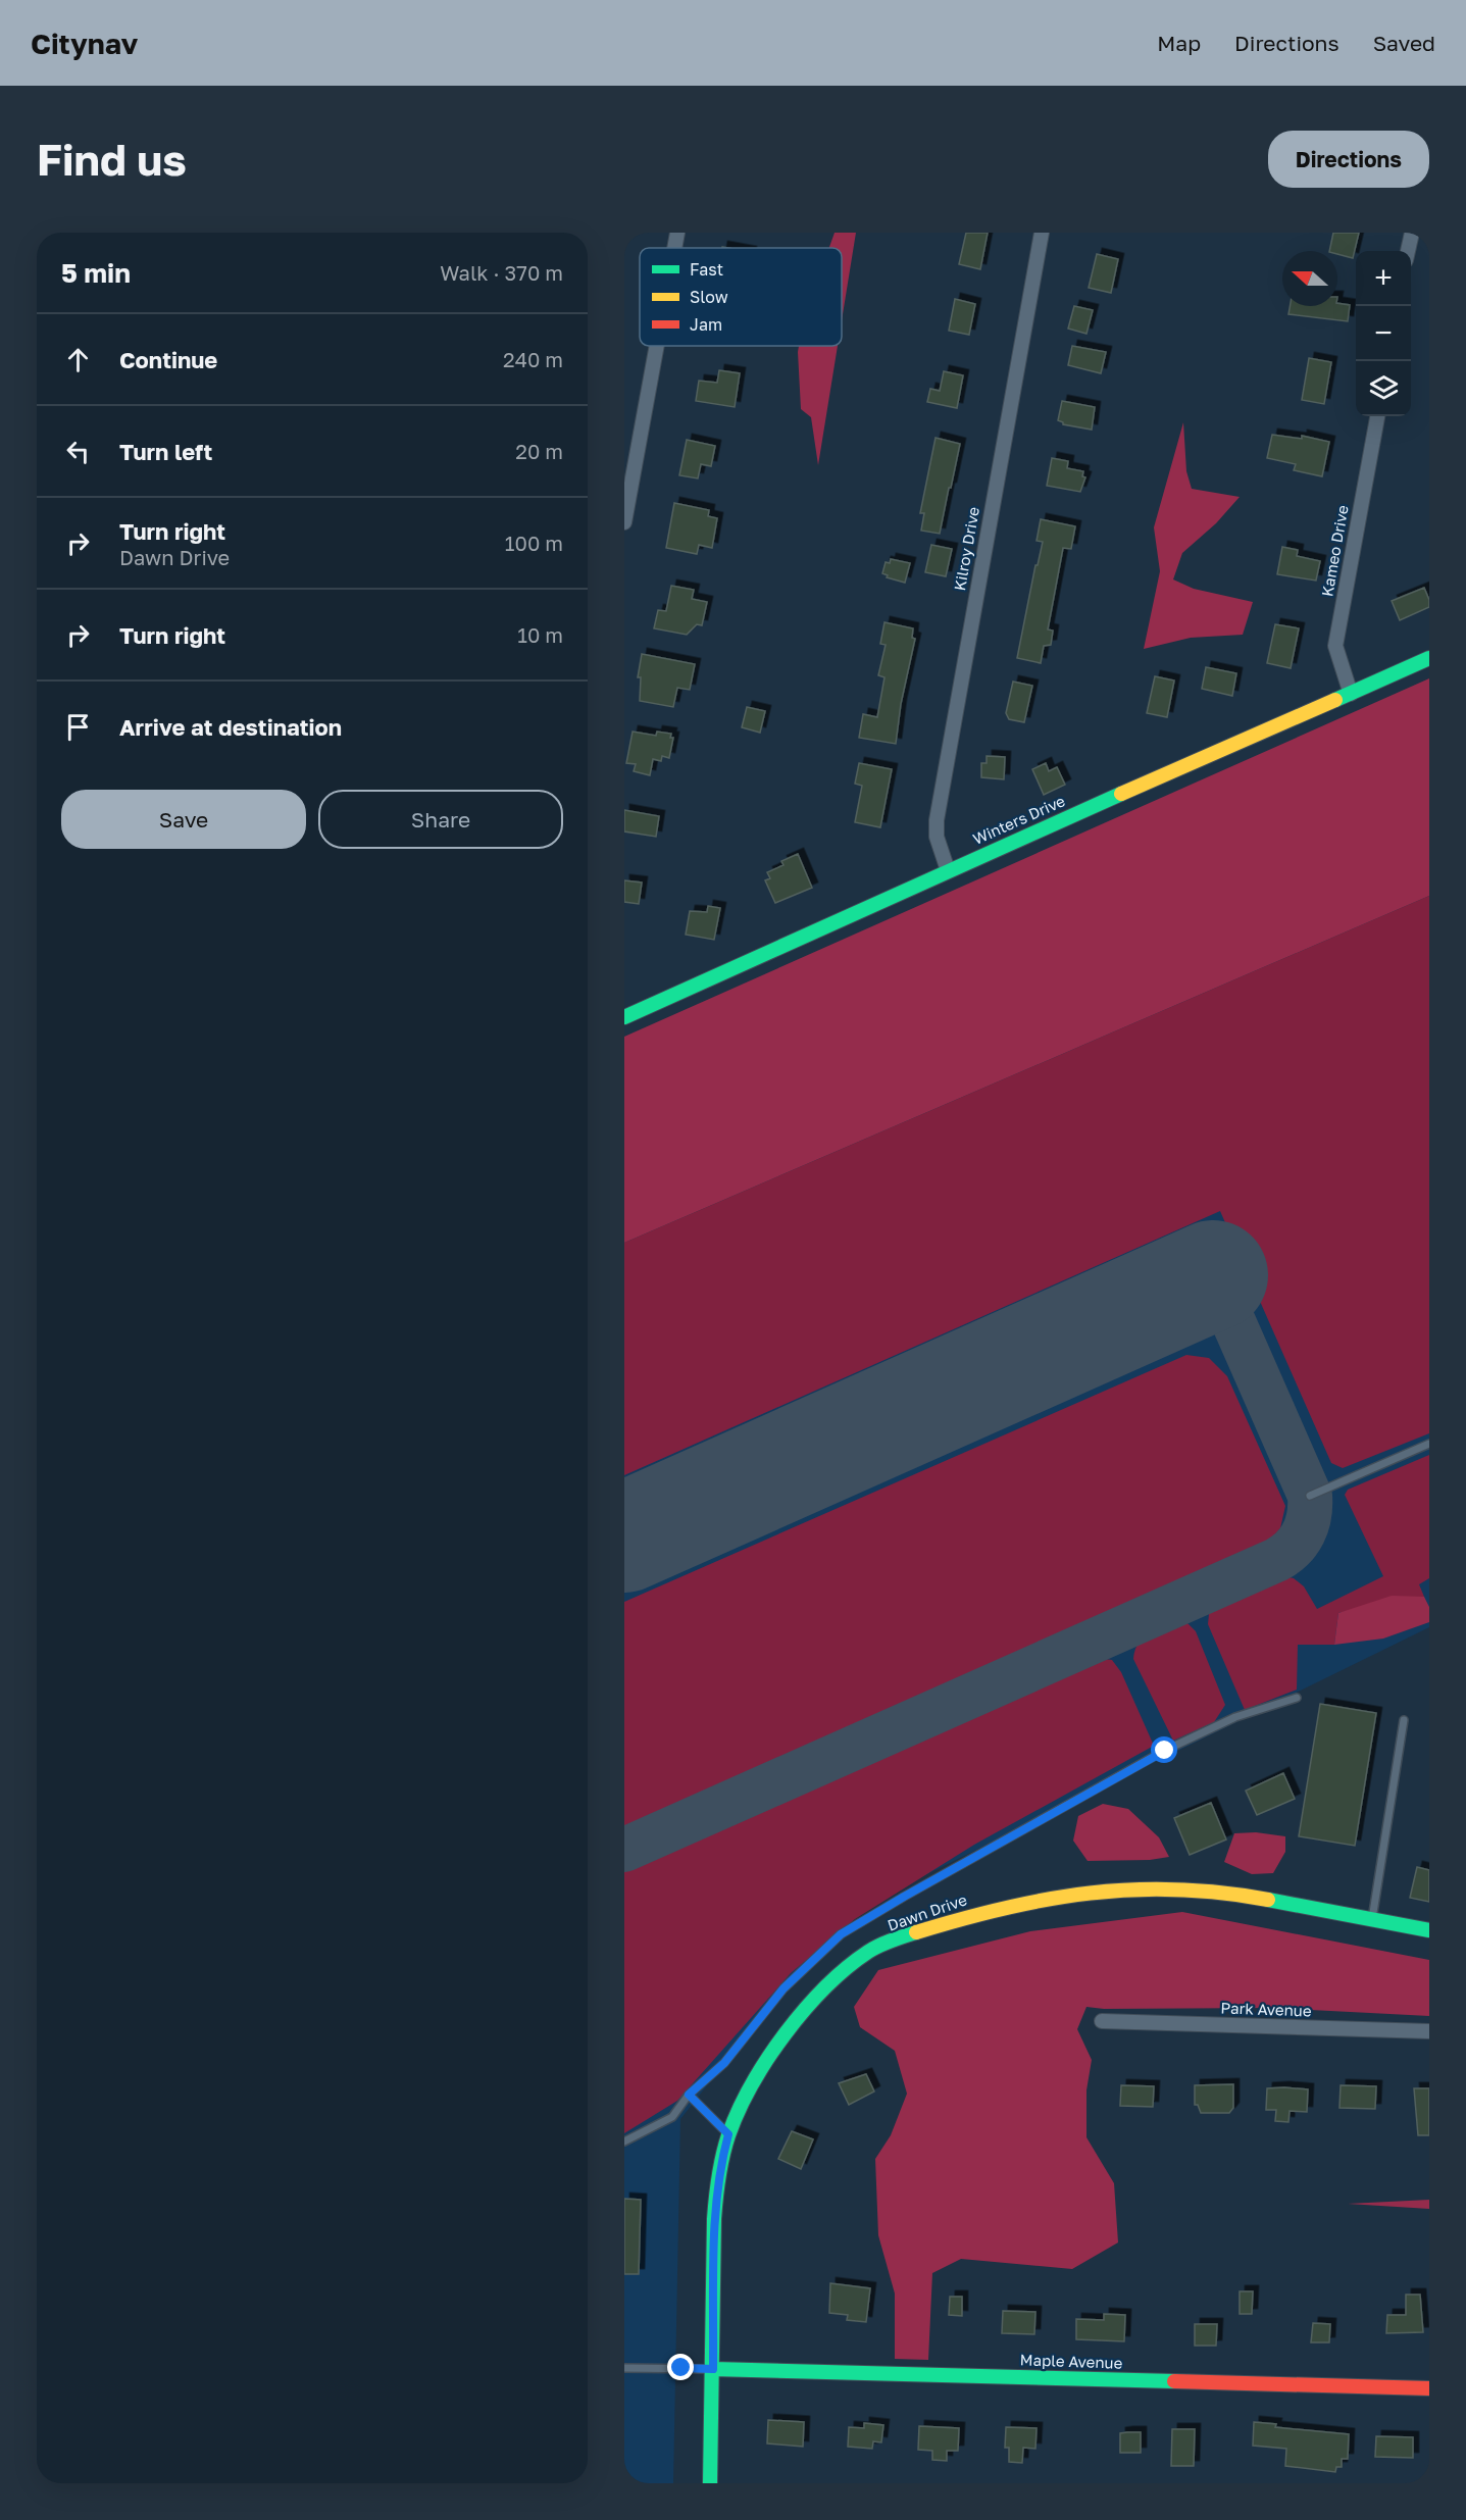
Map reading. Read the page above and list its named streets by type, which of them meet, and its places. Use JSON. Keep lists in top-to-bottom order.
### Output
{
  "streets": {
    "street": [
      "Kilroy Drive",
      "Kameo Drive",
      "Winters Drive",
      "Dawn Drive",
      "Park Avenue",
      "Maple Avenue"
    ]
  },
  "crossings": [
    ["Kilroy Drive", "Winters Drive"],
    ["Kameo Drive", "Winters Drive"],
    ["Dawn Drive", "Maple Avenue"]
  ],
  "legend": ["Fast", "Slow", "Jam"],
  "north": "left",
  "page": {
    "header": "Citynav",
    "nav": ["Map", "Directions", "Saved"],
    "buttons": [
      "Directions",
      ["Save", "Share"]
    ],
    "title": "Find us",
    "heading": ["5 min", "Walk · 370 m"],
    "map_buttons": ["+", "−"],
    "list": [
      ["Continue", "240 m"],
      ["Turn left", "20 m"],
      ["Turn right", "Dawn Drive", "100 m"],
      ["Turn right", "10 m"],
      "Arrive at destination"
    ]
  }
}
